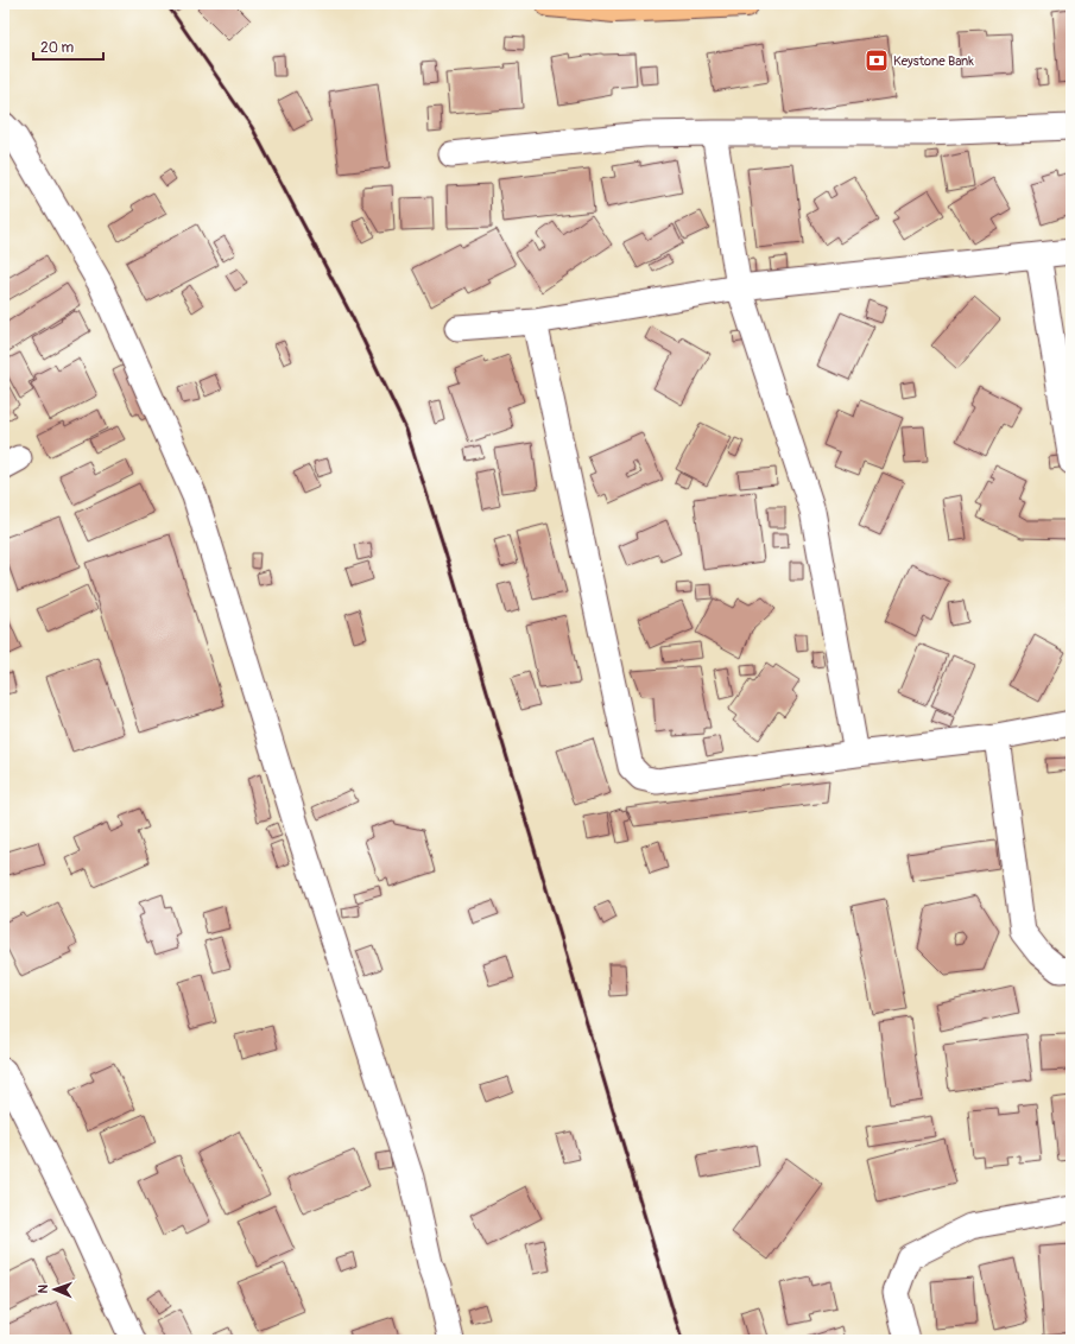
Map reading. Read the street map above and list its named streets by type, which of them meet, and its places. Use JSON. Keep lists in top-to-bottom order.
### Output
{
  "places": {
    "bank": ["Keystone Bank"]
  },
  "scale_bar": "20 m",
  "north": "left"
}
